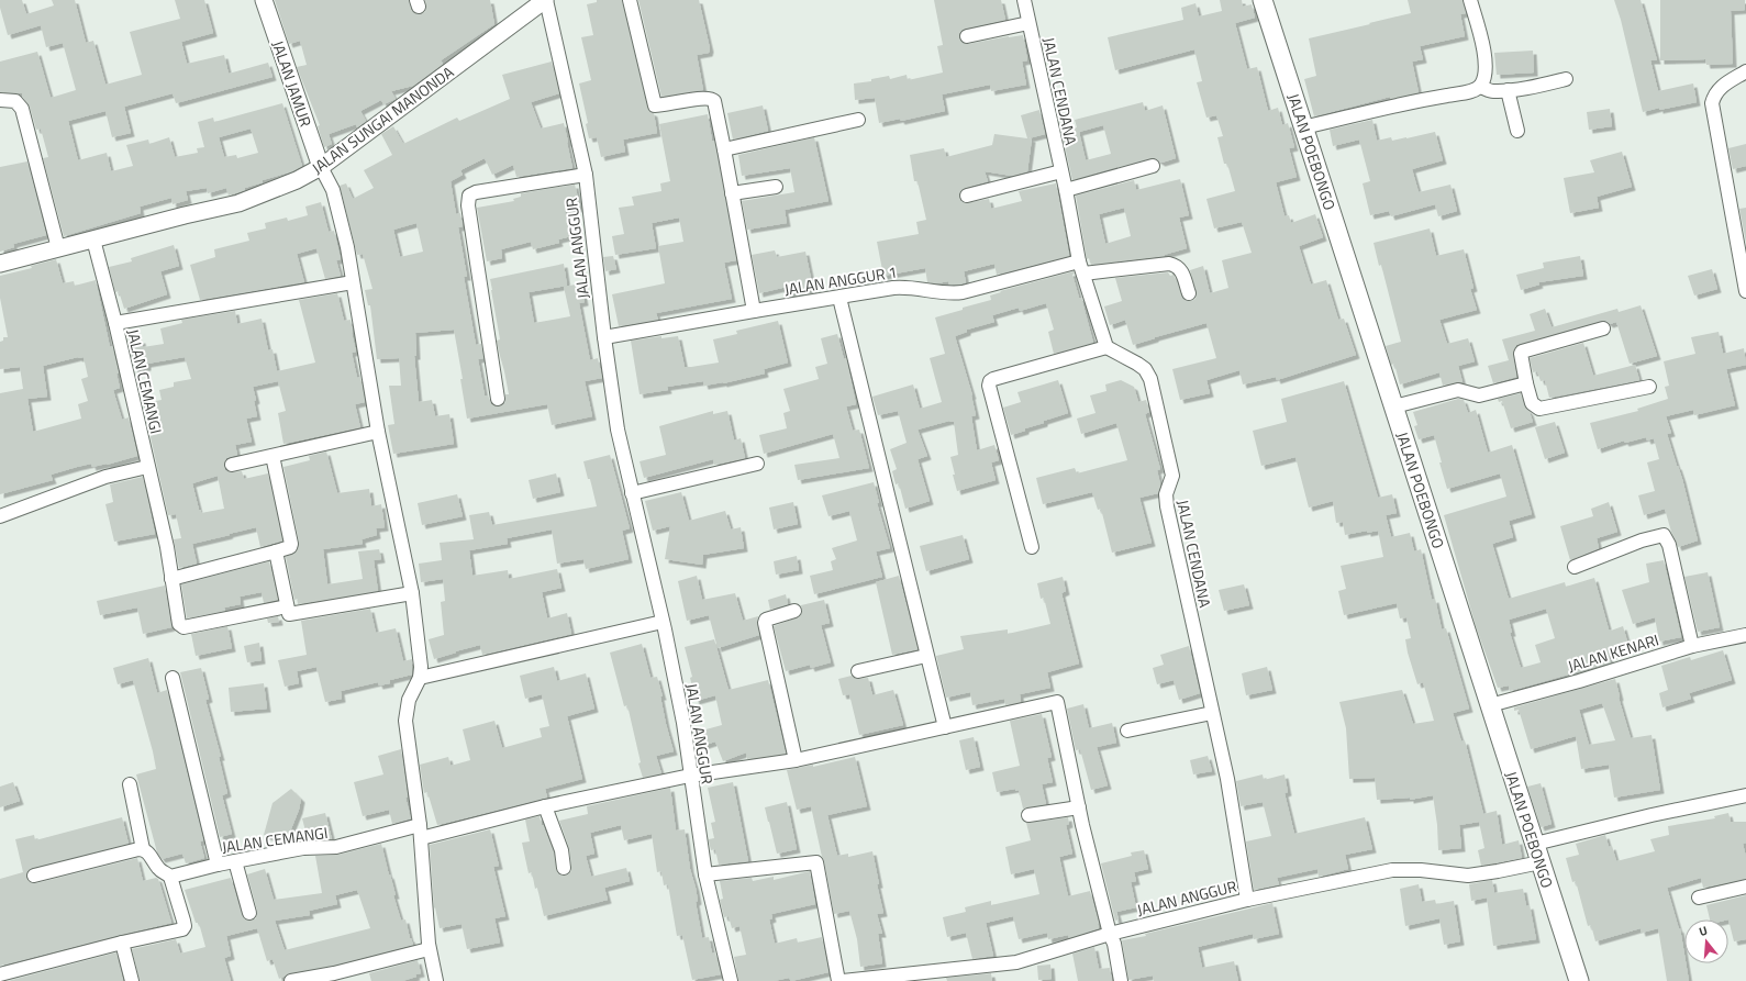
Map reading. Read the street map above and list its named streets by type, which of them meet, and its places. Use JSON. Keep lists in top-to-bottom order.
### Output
{
  "streets": {
    "main road": ["JALAN POEBONGO"],
    "street": [
      "JALAN JAMUR",
      "JALAN CENDANA",
      "JALAN SUNGAI MANONDA",
      "JALAN ANGGUR",
      "JALAN ANGGUR 1",
      "JALAN CEMANGI",
      "JALAN KENARI"
    ]
  },
  "crossings": [
    ["JALAN JAMUR", "JALAN SUNGAI MANONDA"],
    ["JALAN CENDANA", "JALAN ANGGUR"],
    ["JALAN CENDANA", "JALAN ANGGUR 1"],
    ["JALAN SUNGAI MANONDA", "JALAN ANGGUR"],
    ["JALAN POEBONGO", "JALAN ANGGUR"],
    ["JALAN POEBONGO", "JALAN KENARI"],
    ["JALAN ANGGUR", "JALAN ANGGUR 1"],
    ["JALAN ANGGUR", "JALAN CEMANGI"]
  ],
  "north": "top"
}
